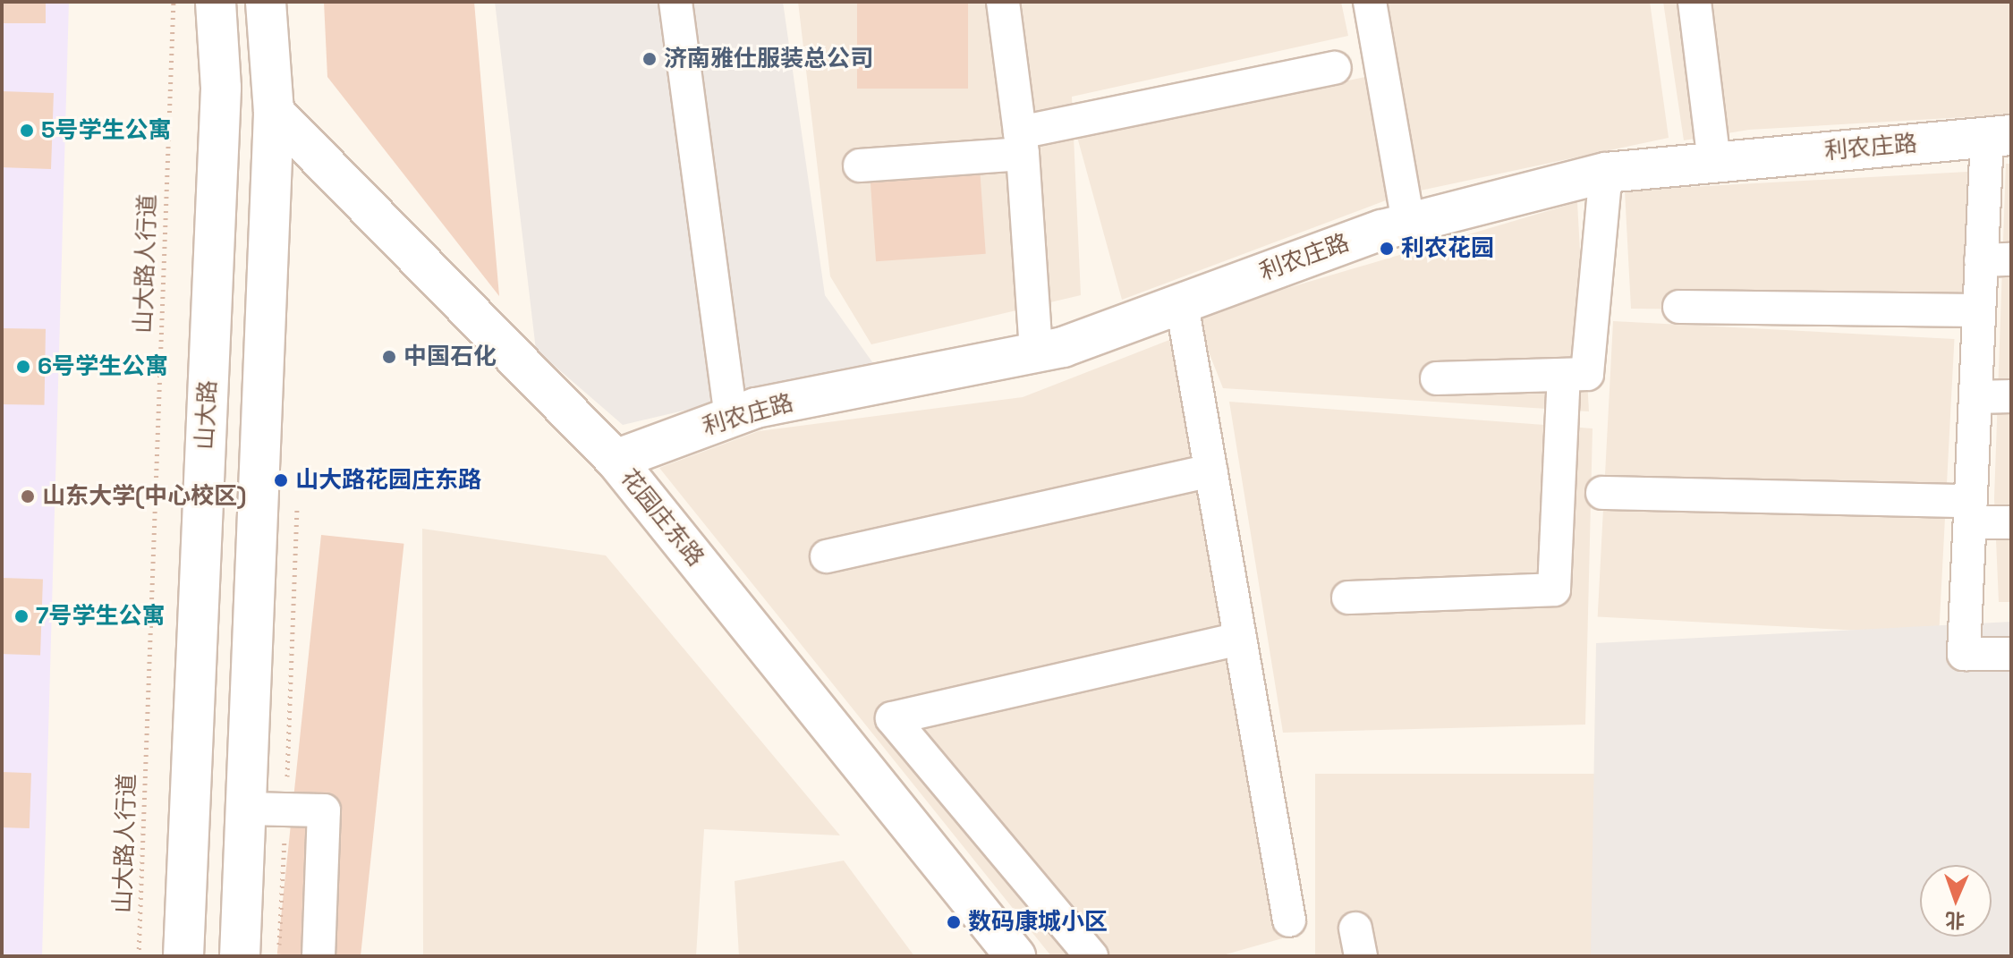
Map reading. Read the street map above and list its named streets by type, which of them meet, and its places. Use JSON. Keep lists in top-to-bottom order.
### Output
{
  "streets": {
    "street": ["利农庄路", "山大路", "花园庄东路"],
    "path": ["山大路人行道"]
  },
  "crossings": [
    ["利农庄路", "花园庄东路"]
  ],
  "places": [
    "济南雅仕服装总公司",
    "5号学生公寓",
    "利农花园",
    "中国石化",
    "6号学生公寓",
    "山大路花园庄东路",
    "山东大学(中心校区)",
    "7号学生公寓",
    "数码康城小区"
  ],
  "north": "bottom"
}
